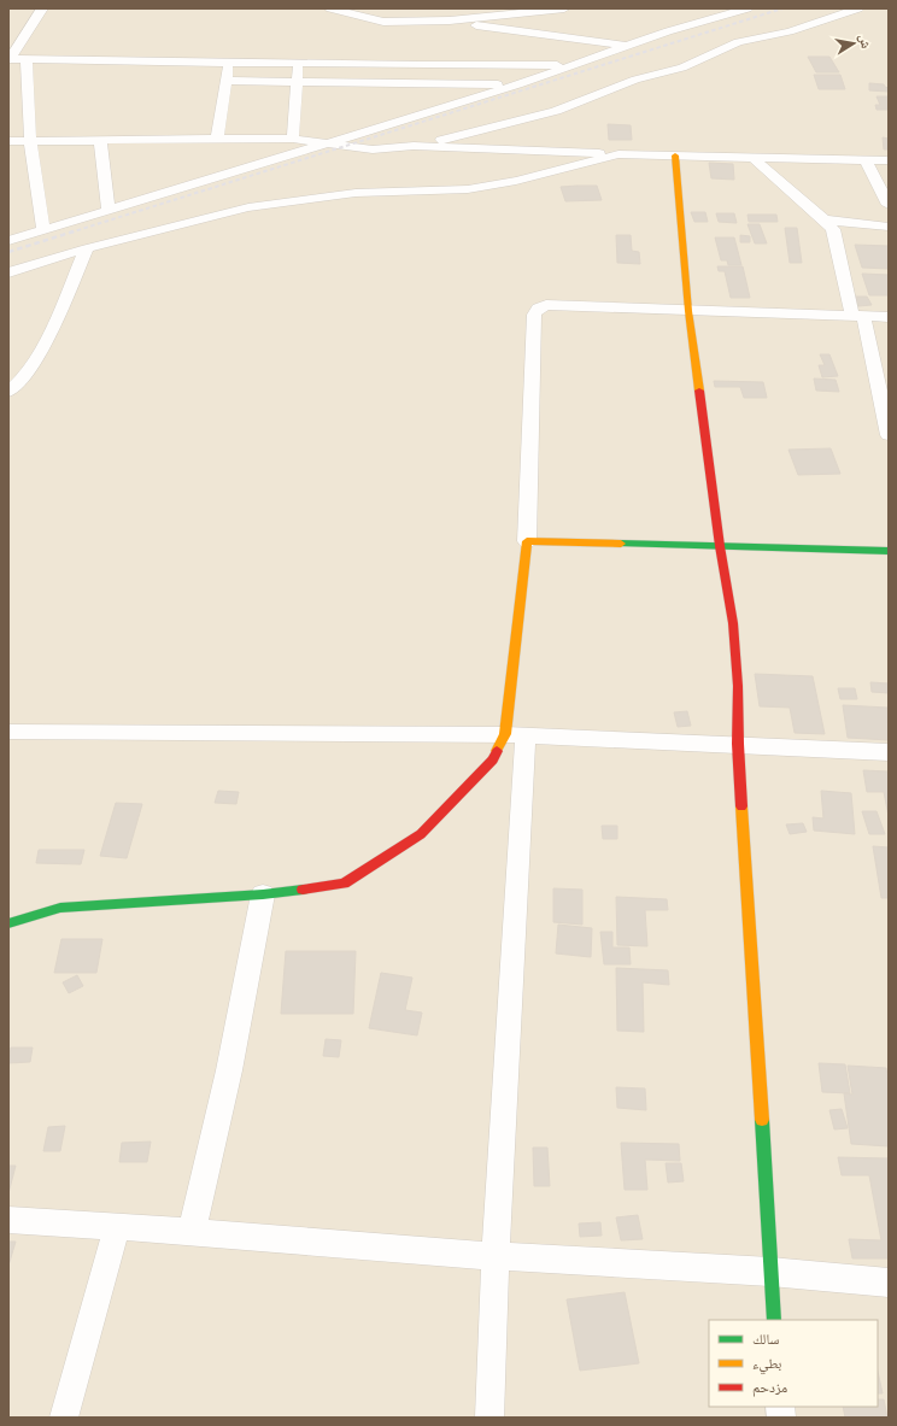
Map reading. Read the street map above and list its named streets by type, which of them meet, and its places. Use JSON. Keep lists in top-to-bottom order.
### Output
{
  "legend": ["سالك", "بطيء", "مزدحم"],
  "north": "right"
}
